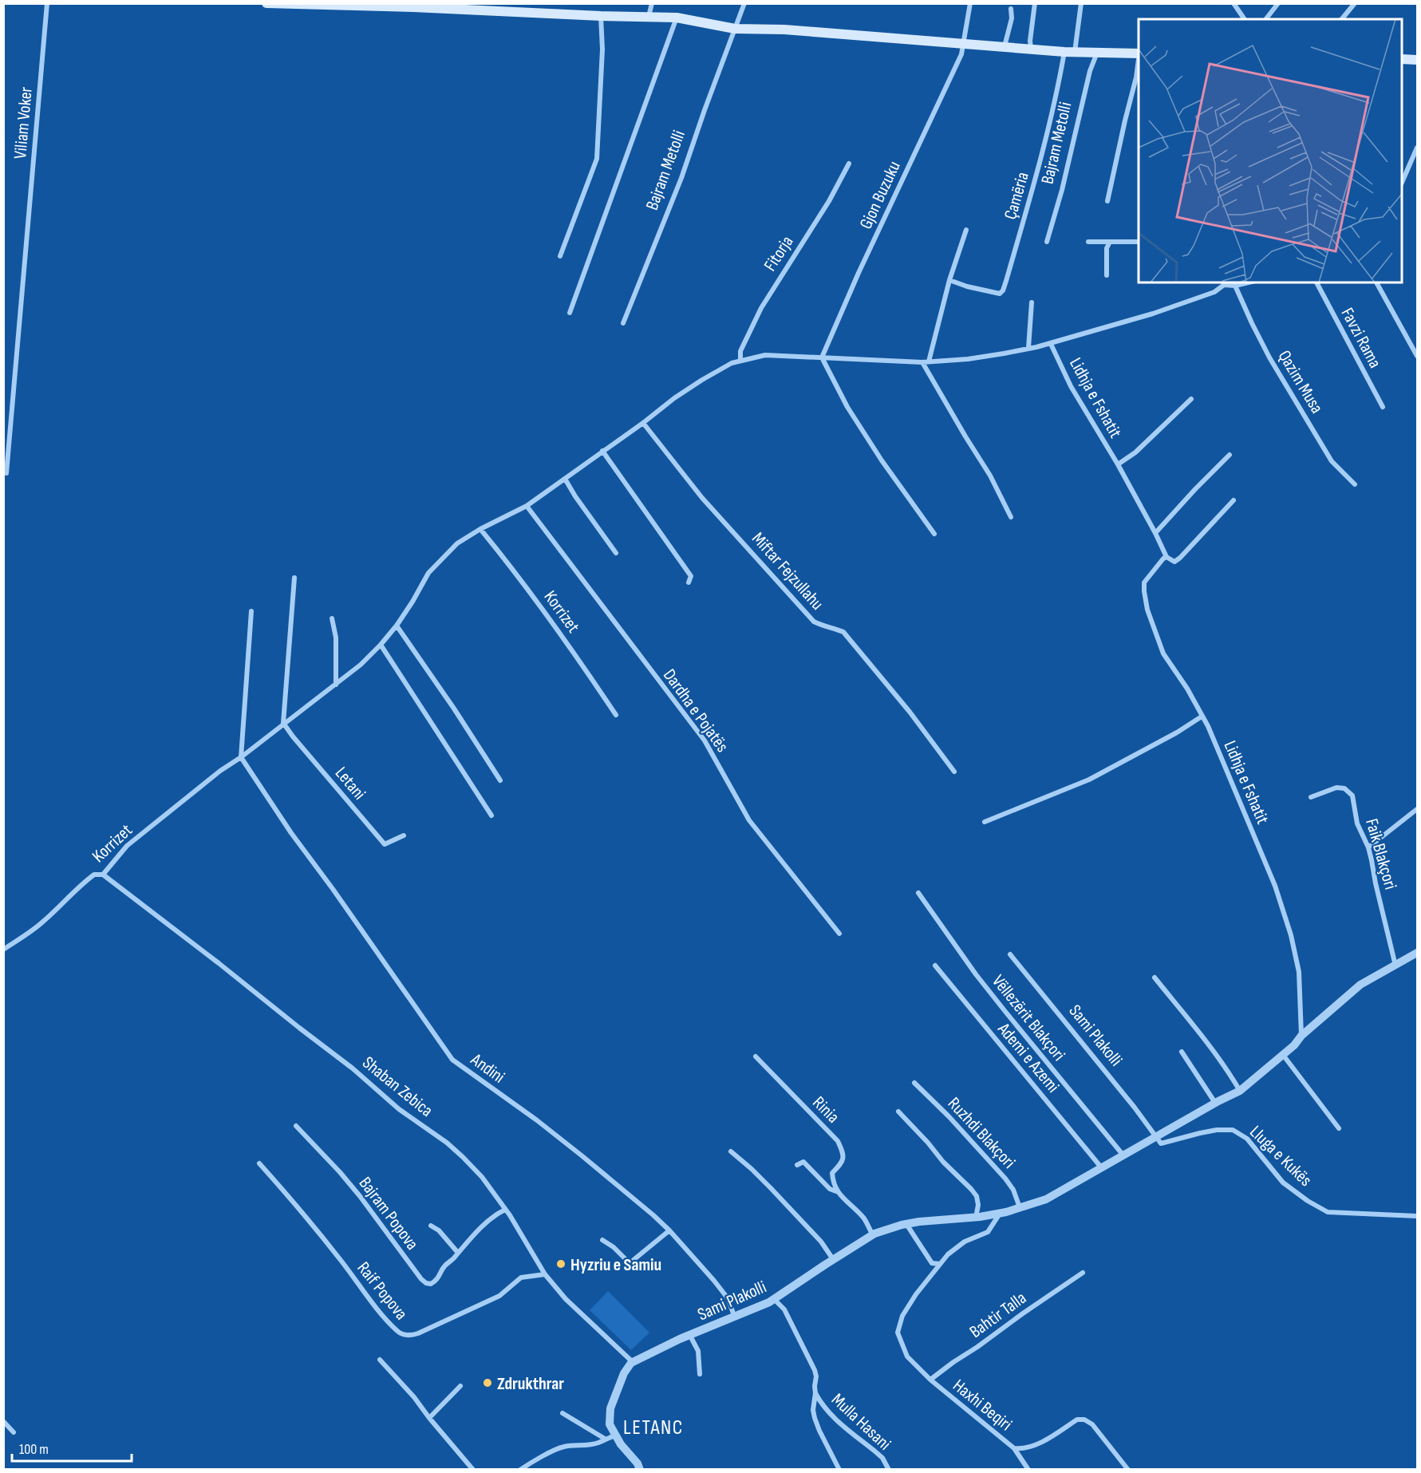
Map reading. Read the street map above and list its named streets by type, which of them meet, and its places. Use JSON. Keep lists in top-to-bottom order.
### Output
{
  "streets": {
    "street": [
      "Viliam Voker",
      "Bajram Metolli",
      "Gjon Buzuku",
      "Çamëria",
      "Fitorja",
      "Favzi Rama",
      "Qazim Musa",
      "Lidhja e Fshatit",
      "Miftar Fejzullahu",
      "Korrizet",
      "Dardha e Pojatës",
      "Letani",
      "Faik Blakçori",
      "Vëllezërit Blakçori",
      "Sami Plakolli",
      "Ademi e Azemi",
      "Andini",
      "Shaban Zebica",
      "Rinia",
      "Ruzhdi Blakçori",
      "Lluga e Kukës",
      "Bajram Popova",
      "Raif Popova",
      "Bahtir Talla",
      "Haxhi Beqiri",
      "Mulla Hasani"
    ]
  },
  "crossings": [
    ["Lidhja e Fshatit", "Sami Plakolli"],
    ["Korrizet", "Dardha e Pojatës"],
    ["Korrizet", "Letani"],
    ["Korrizet", "Andini"],
    ["Korrizet", "Shaban Zebica"],
    ["Faik Blakçori", "Sami Plakolli"],
    ["Vëllezërit Blakçori", "Sami Plakolli"],
    ["Sami Plakolli", "Ademi e Azemi"],
    ["Sami Plakolli", "Andini"],
    ["Sami Plakolli", "Shaban Zebica"],
    ["Sami Plakolli", "Ruzhdi Blakçori"],
    ["Sami Plakolli", "Lluga e Kukës"],
    ["Sami Plakolli", "Haxhi Beqiri"],
    ["Sami Plakolli", "Mulla Hasani"],
    ["Shaban Zebica", "Bajram Popova"],
    ["Shaban Zebica", "Raif Popova"],
    ["Bahtir Talla", "Haxhi Beqiri"]
  ],
  "districts": ["LETANC"],
  "places": ["Hyzriu e Samiu", "Zdrukthrar"],
  "scale_bar": "100 m"
}
